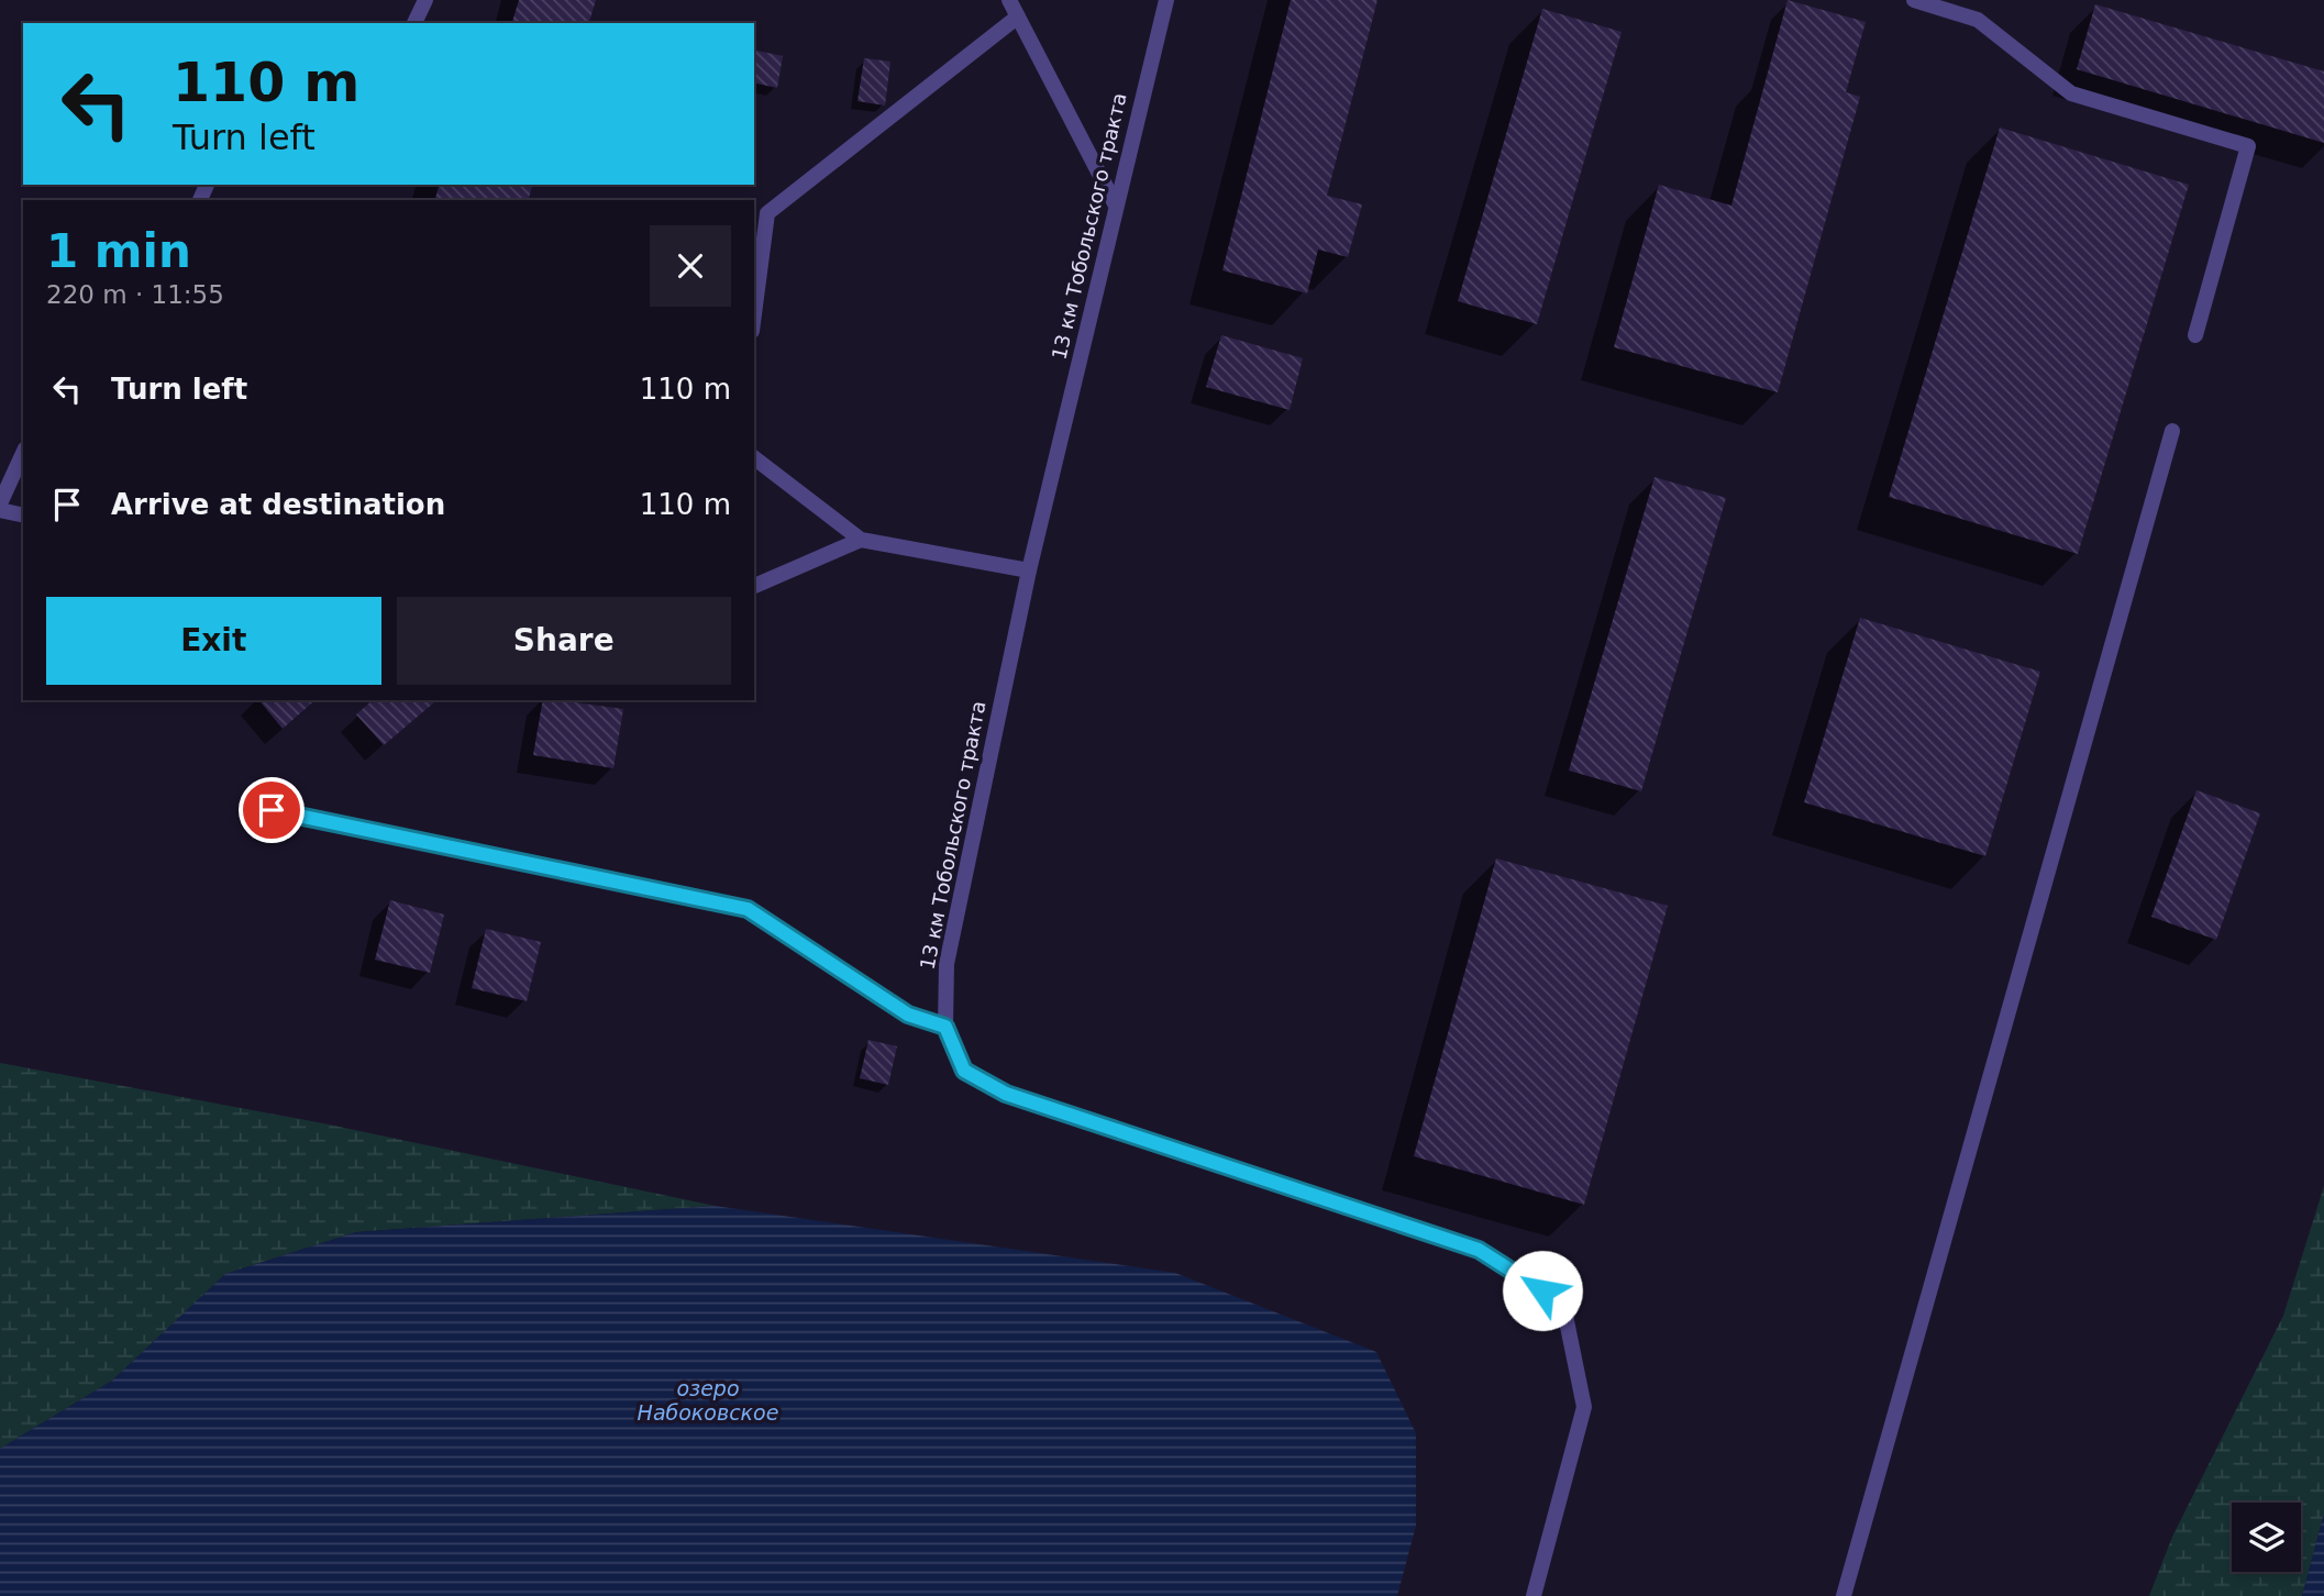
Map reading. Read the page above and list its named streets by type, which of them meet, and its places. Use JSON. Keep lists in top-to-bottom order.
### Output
{
  "streets": {
    "street": ["13 км Тобольского тракта"]
  },
  "water": ["озеро Набоковское"],
  "page": {
    "turn": ["110 m", "Turn left"],
    "heading": ["1 min", "220 m · 11:55"],
    "list": [
      {
        "name": "Turn left",
        "value": "110 m"
      },
      {
        "name": "Arrive at destination",
        "value": "110 m"
      }
    ],
    "buttons": ["Exit", "Share"]
  }
}
